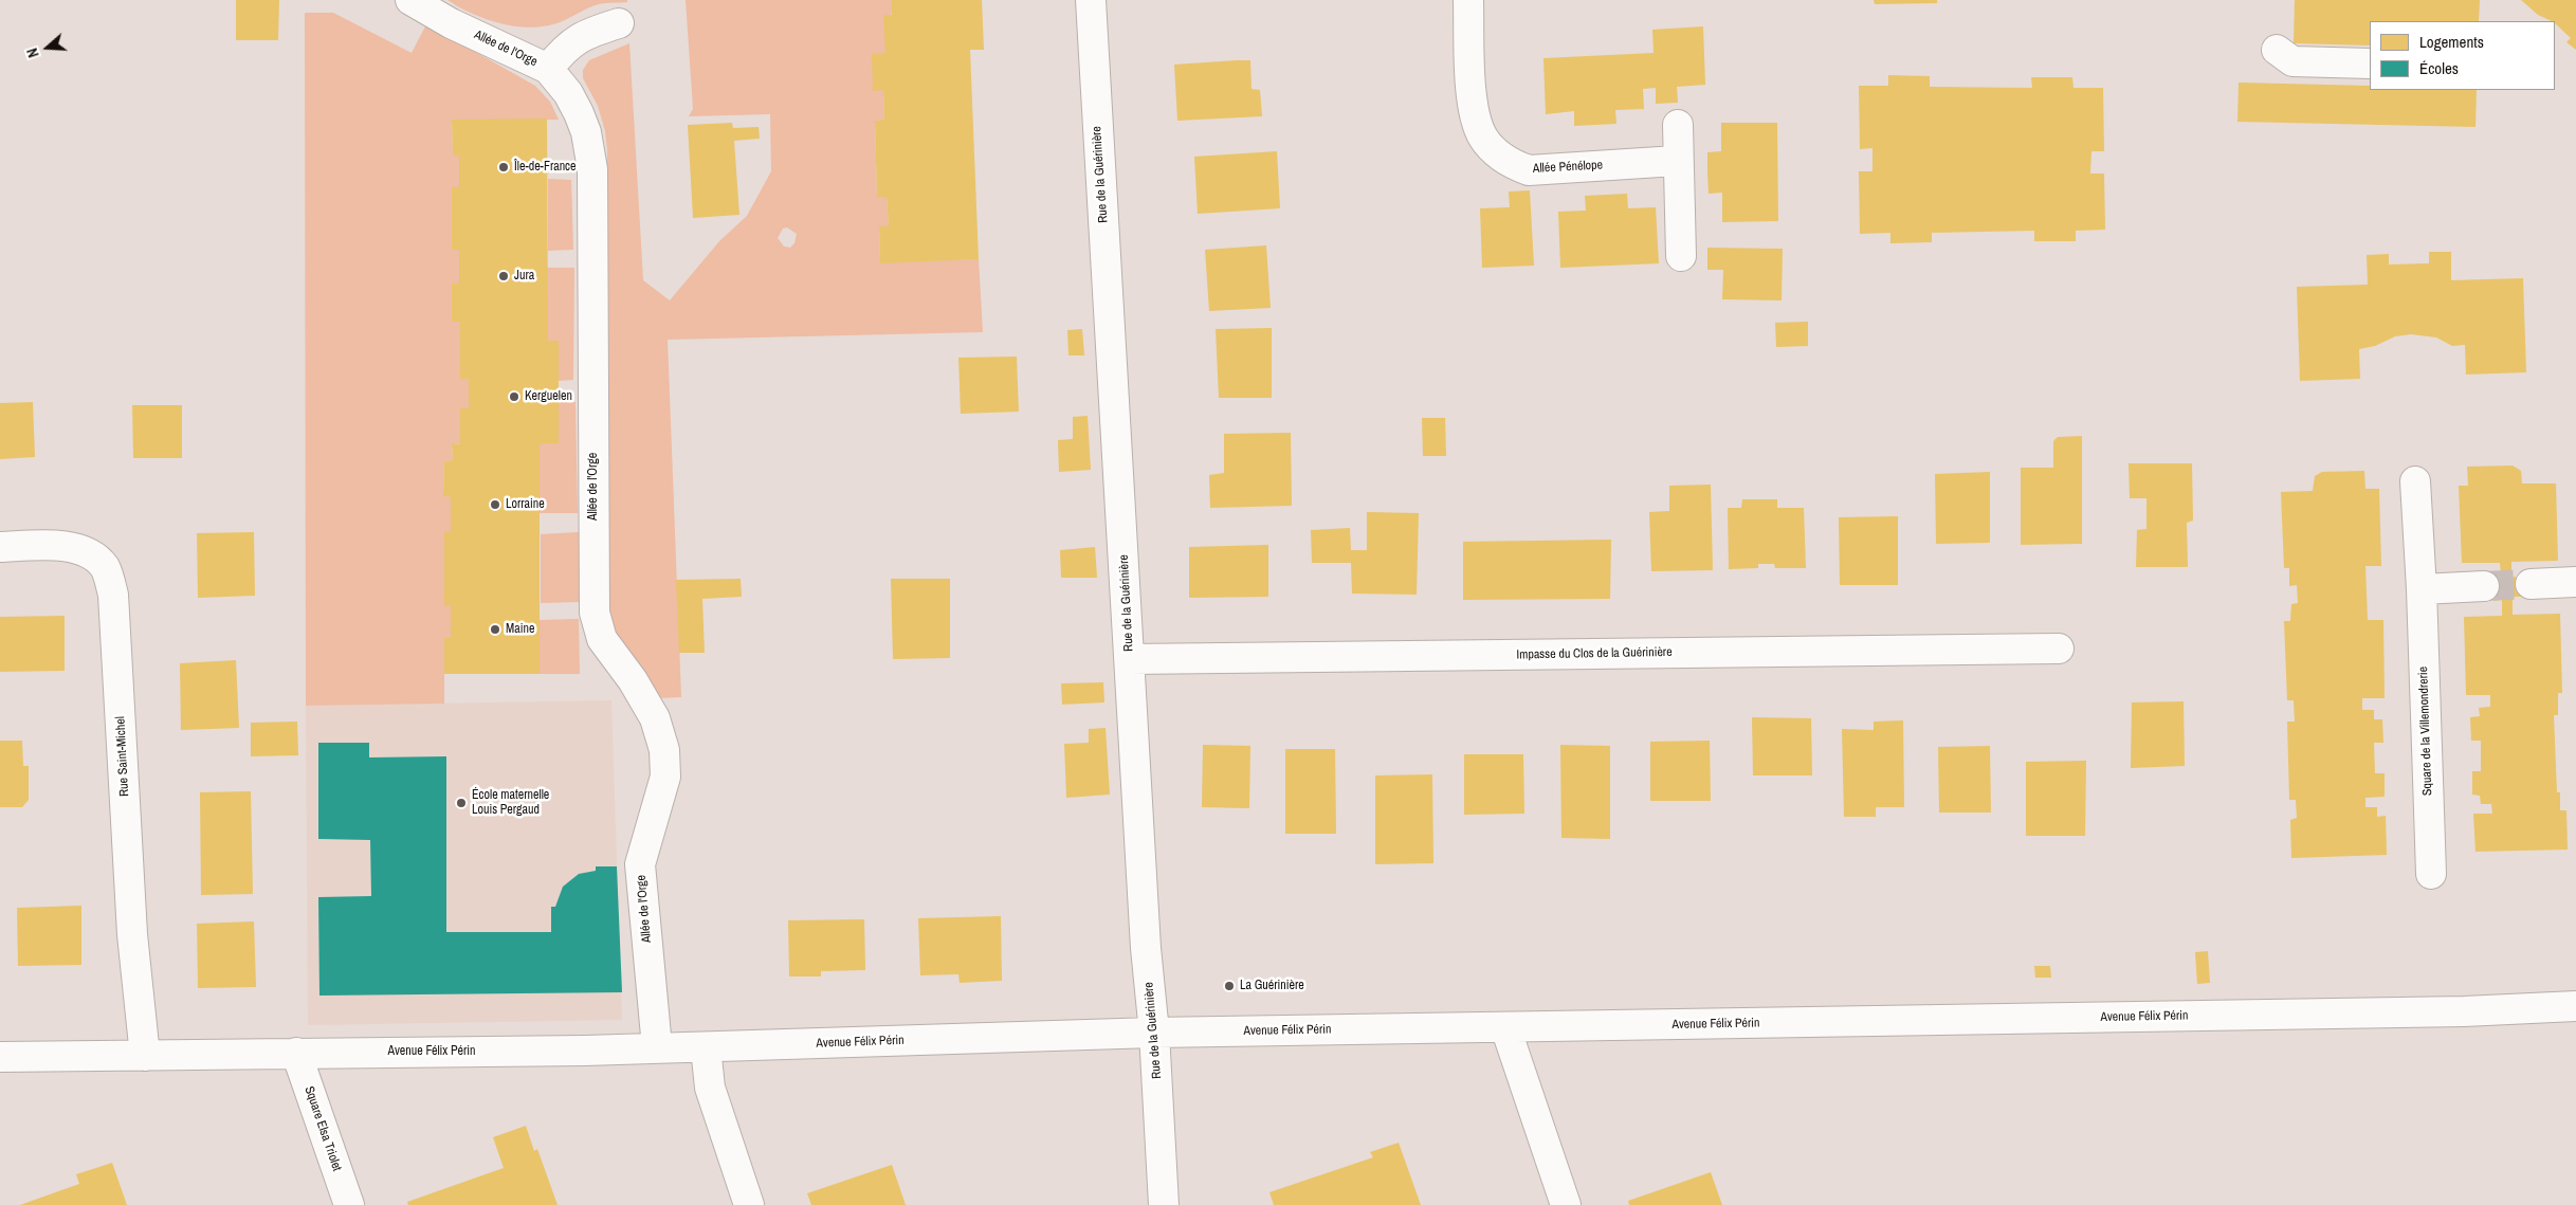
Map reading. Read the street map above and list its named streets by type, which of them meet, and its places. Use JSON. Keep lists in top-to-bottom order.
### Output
{
  "streets": {
    "street": [
      "Allée de l'Orge",
      "Allée Pénélope",
      "Rue de la Guérinière",
      "Impasse du Clos de la Guérinière",
      "Square de la Villemondrerie",
      "Rue Saint-Michel",
      "Avenue Félix Périn",
      "Square Elsa Triolet"
    ]
  },
  "crossings": [
    ["Allée de l'Orge", "Avenue Félix Périn"],
    ["Rue de la Guérinière", "Impasse du Clos de la Guérinière"],
    ["Rue de la Guérinière", "Avenue Félix Périn"],
    ["Rue Saint-Michel", "Avenue Félix Périn"],
    ["Avenue Félix Périn", "Square Elsa Triolet"]
  ],
  "places": [
    "Île-de-France",
    "Jura",
    "Kerguelen",
    "Lorraine",
    "Maine",
    "École maternelle Louis Pergaud",
    "La Guérinière"
  ],
  "legend": ["Logements", "Écoles"],
  "north": "left"
}
